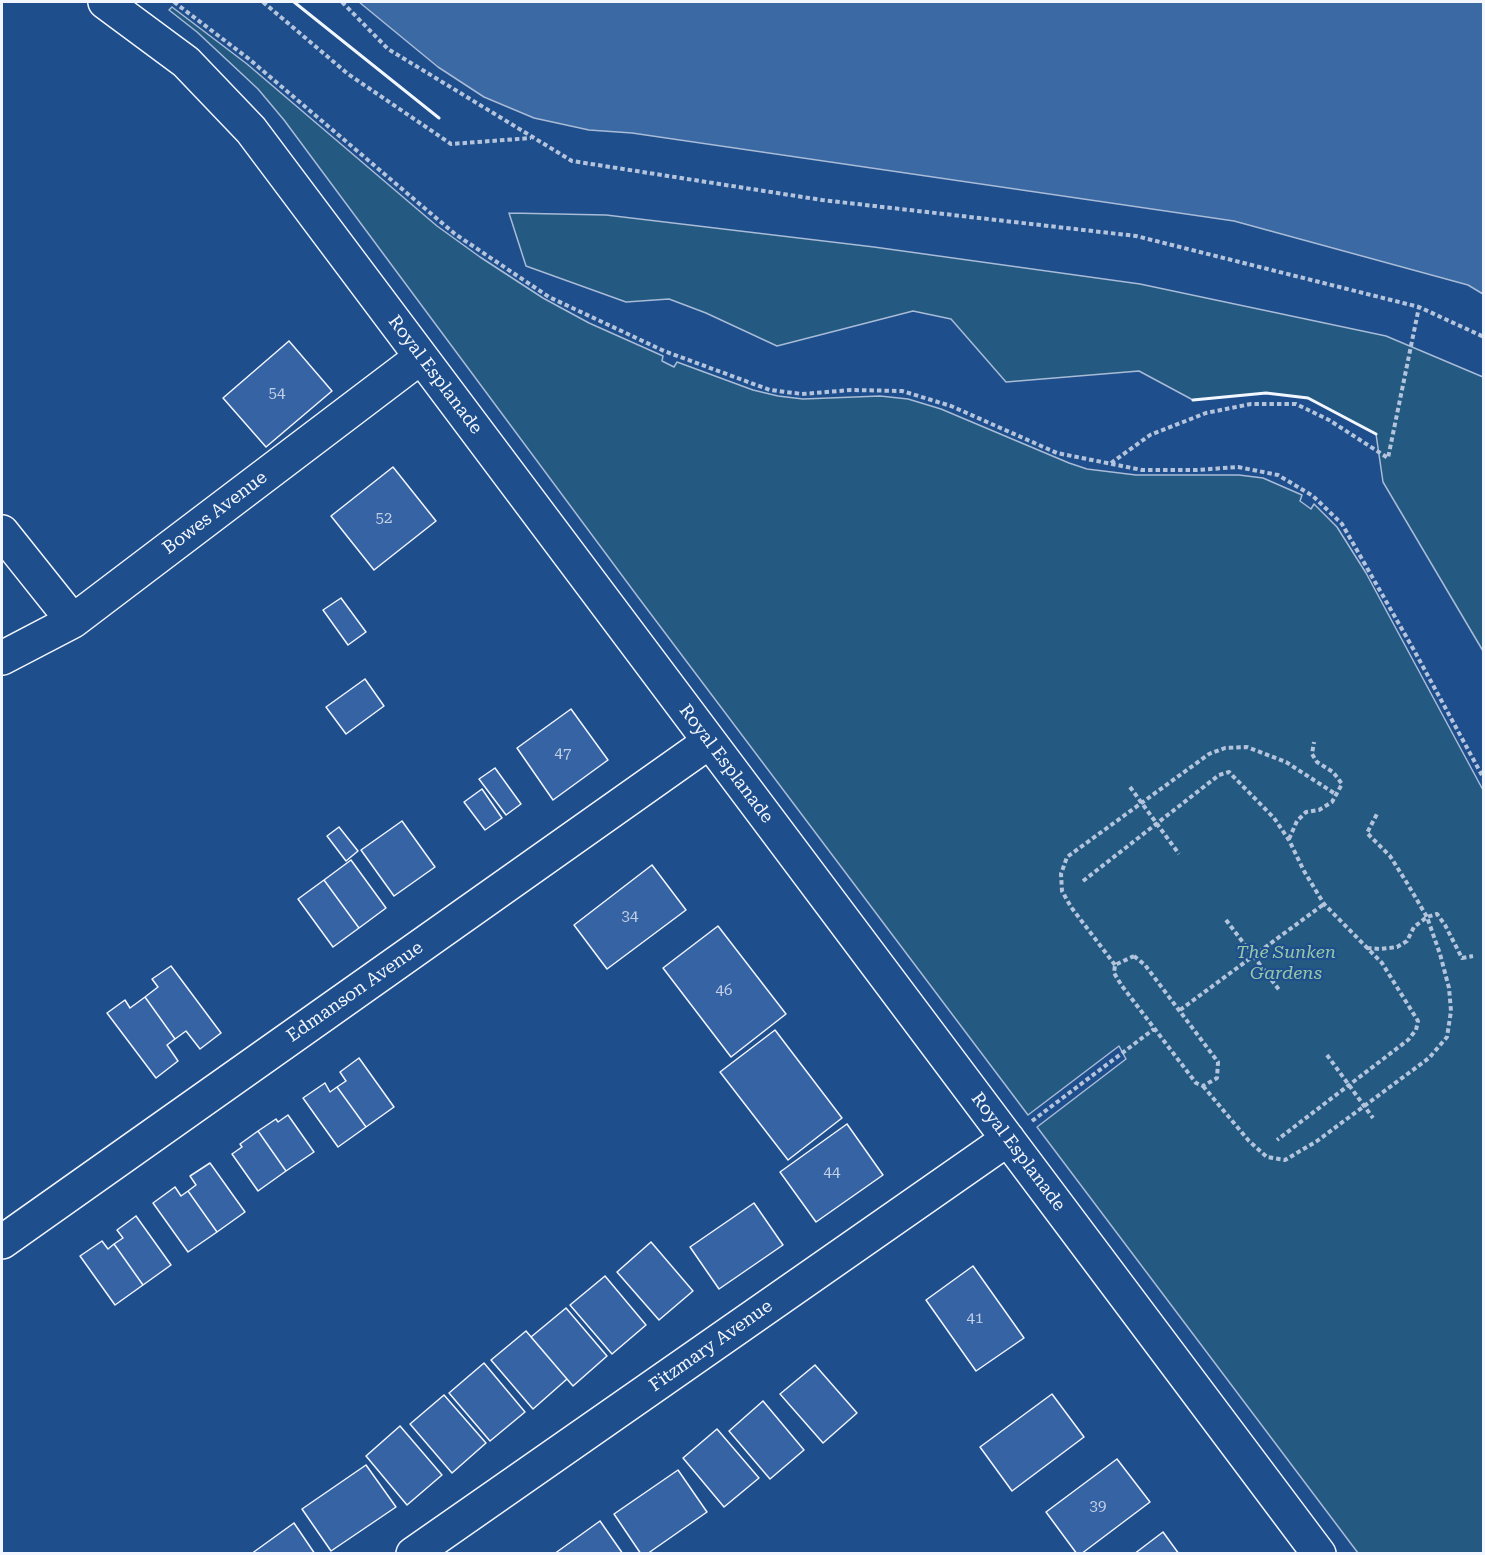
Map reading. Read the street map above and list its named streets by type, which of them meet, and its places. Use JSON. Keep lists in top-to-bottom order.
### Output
{
  "streets": {
    "street": [
      "Royal Esplanade",
      "Bowes Avenue",
      "Edmanson Avenue",
      "Fitzmary Avenue"
    ]
  },
  "crossings": [
    ["Royal Esplanade", "Bowes Avenue"],
    ["Royal Esplanade", "Edmanson Avenue"],
    ["Royal Esplanade", "Fitzmary Avenue"]
  ],
  "parks": ["The Sunken Gardens"],
  "house_numbers": [
    "54",
    "52",
    "47",
    "34",
    "46",
    "44",
    "41",
    "39"
  ]
}
